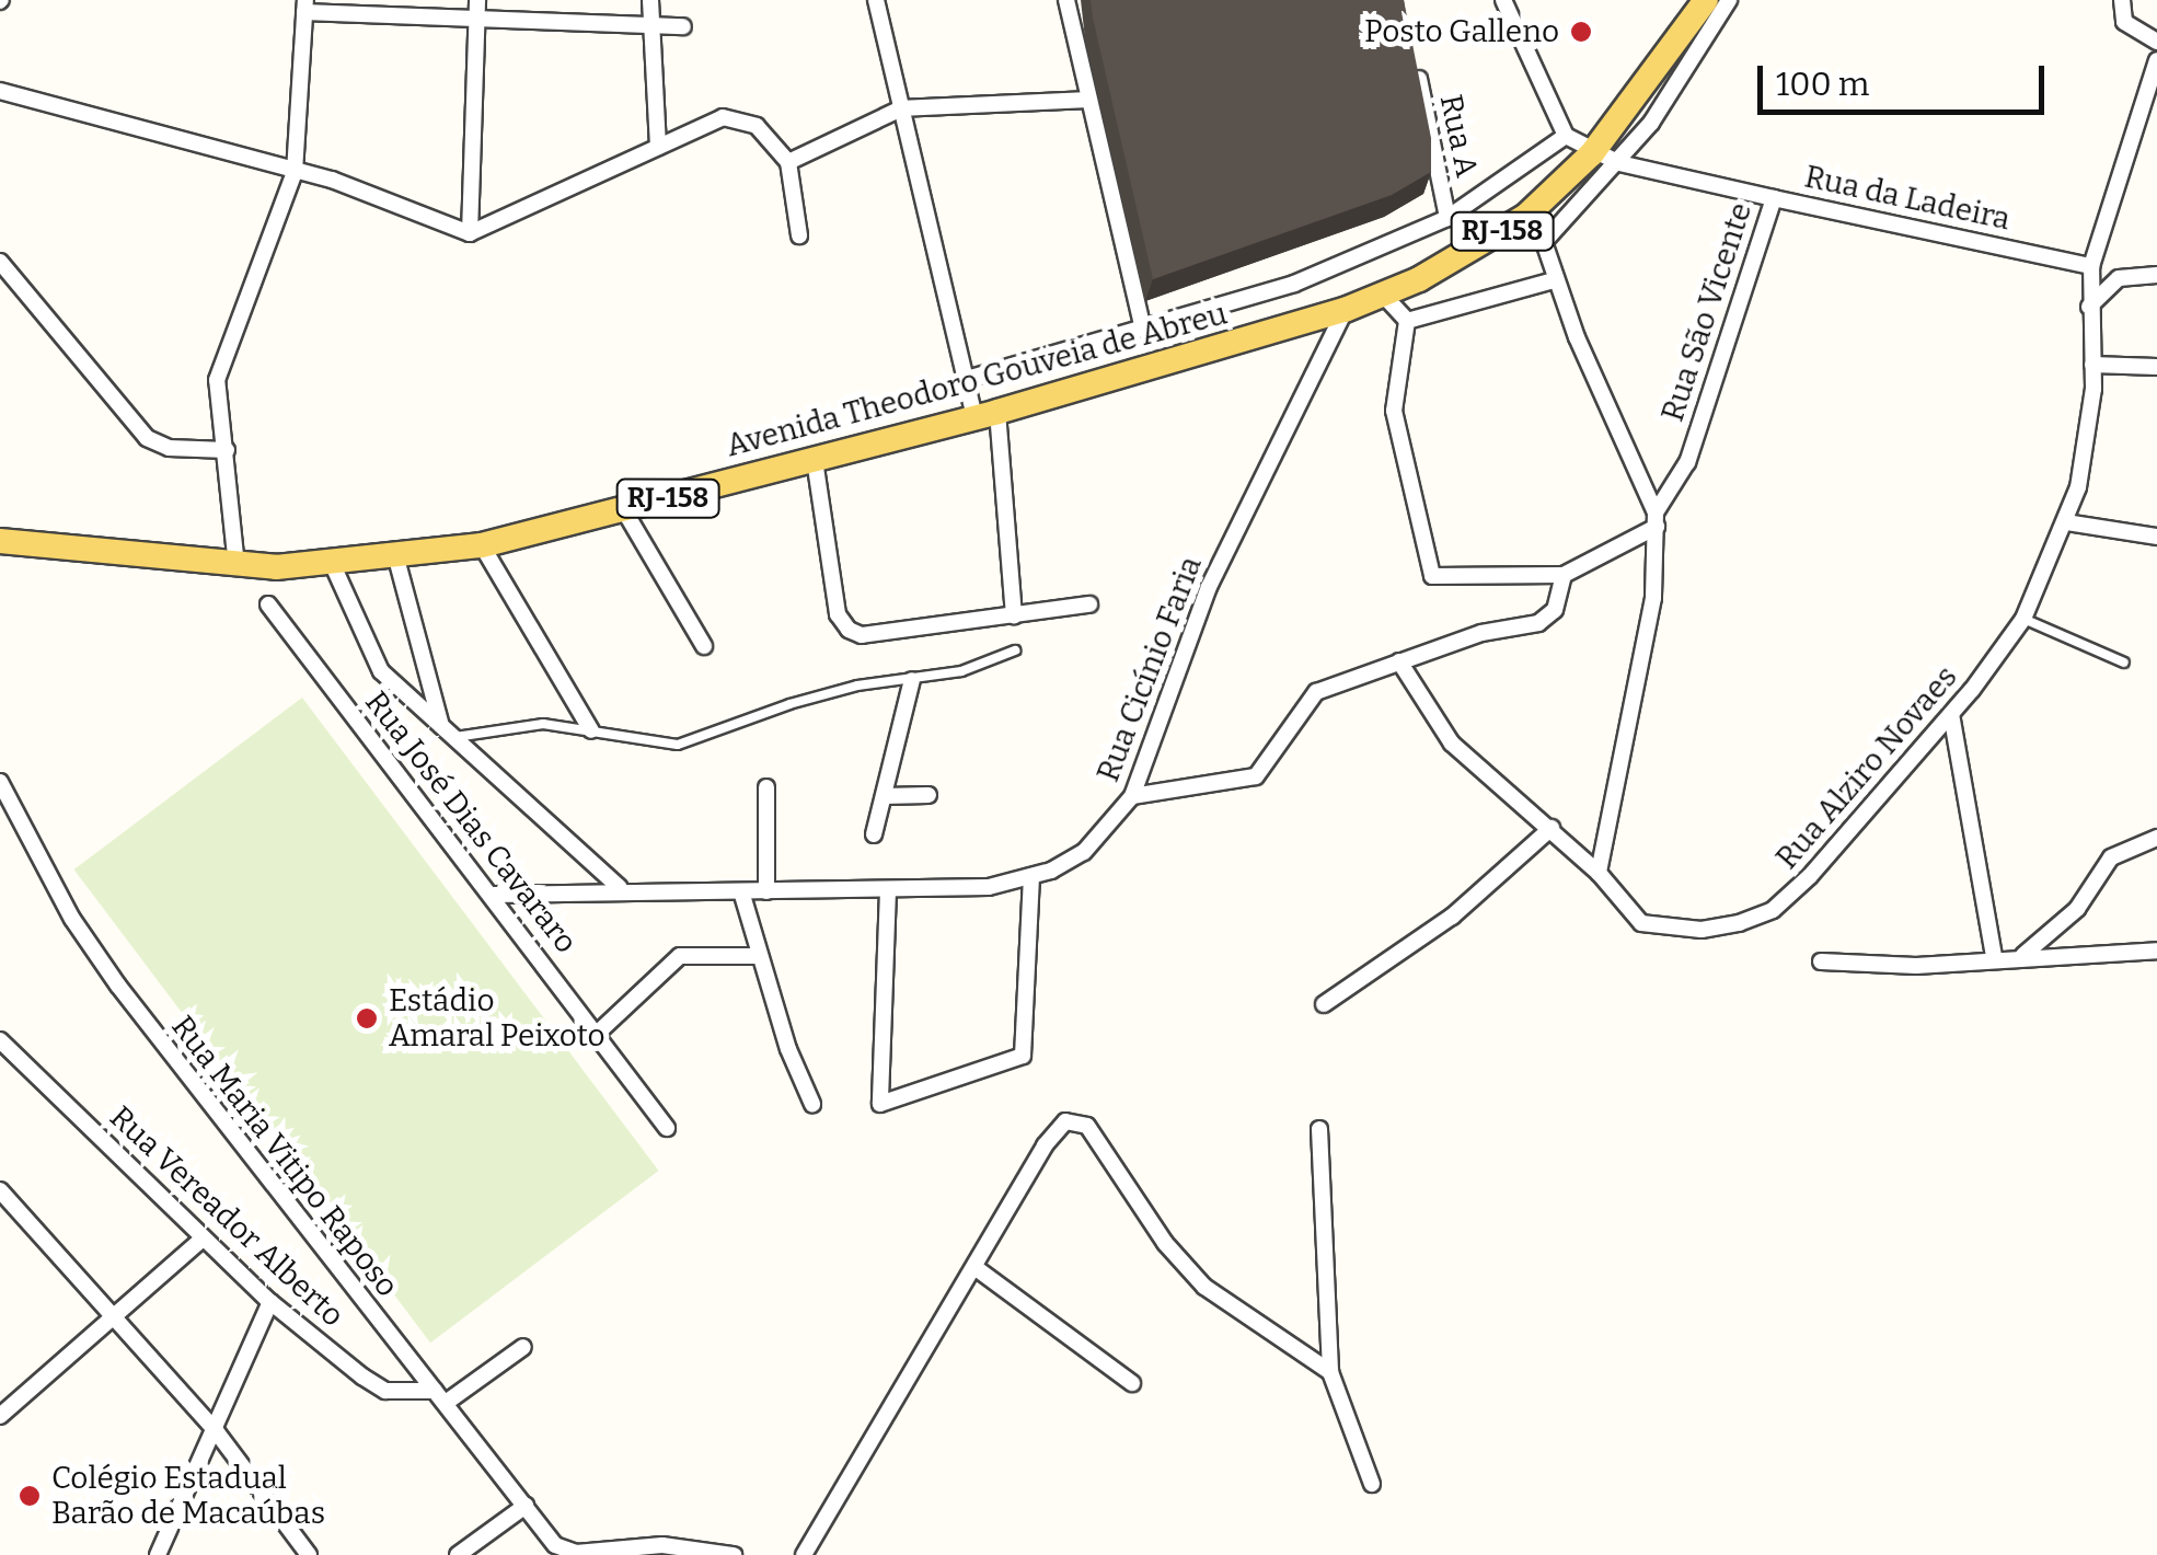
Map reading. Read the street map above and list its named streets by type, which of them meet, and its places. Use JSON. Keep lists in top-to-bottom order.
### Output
{
  "streets": {
    "main road": ["RJ-158", "Avenida Theodoro Gouveia de Abreu"],
    "street": [
      "Rua A",
      "Rua da Ladeira",
      "Rua São Vicente",
      "Rua Cicínio Faria",
      "Rua Alziro Novaes",
      "Rua José Dias Cavararo",
      "Rua Maria Vitipo Raposo",
      "Rua Vereador Alberto"
    ]
  },
  "crossings": [
    ["Rua da Ladeira", "Rua São Vicente"],
    ["Rua da Ladeira", "Rua Alziro Novaes"],
    ["Rua São Vicente", "Avenida Theodoro Gouveia de Abreu"],
    ["Avenida Theodoro Gouveia de Abreu", "Rua Cicínio Faria"],
    ["Rua Cicínio Faria", "Rua José Dias Cavararo"],
    ["Rua Maria Vitipo Raposo", "Rua Vereador Alberto"]
  ],
  "places": ["Posto Galleno", "Estádio Amaral Peixoto", "Colégio Estadual Barão de Macaúbas"],
  "scale_bar": "100 m"
}
